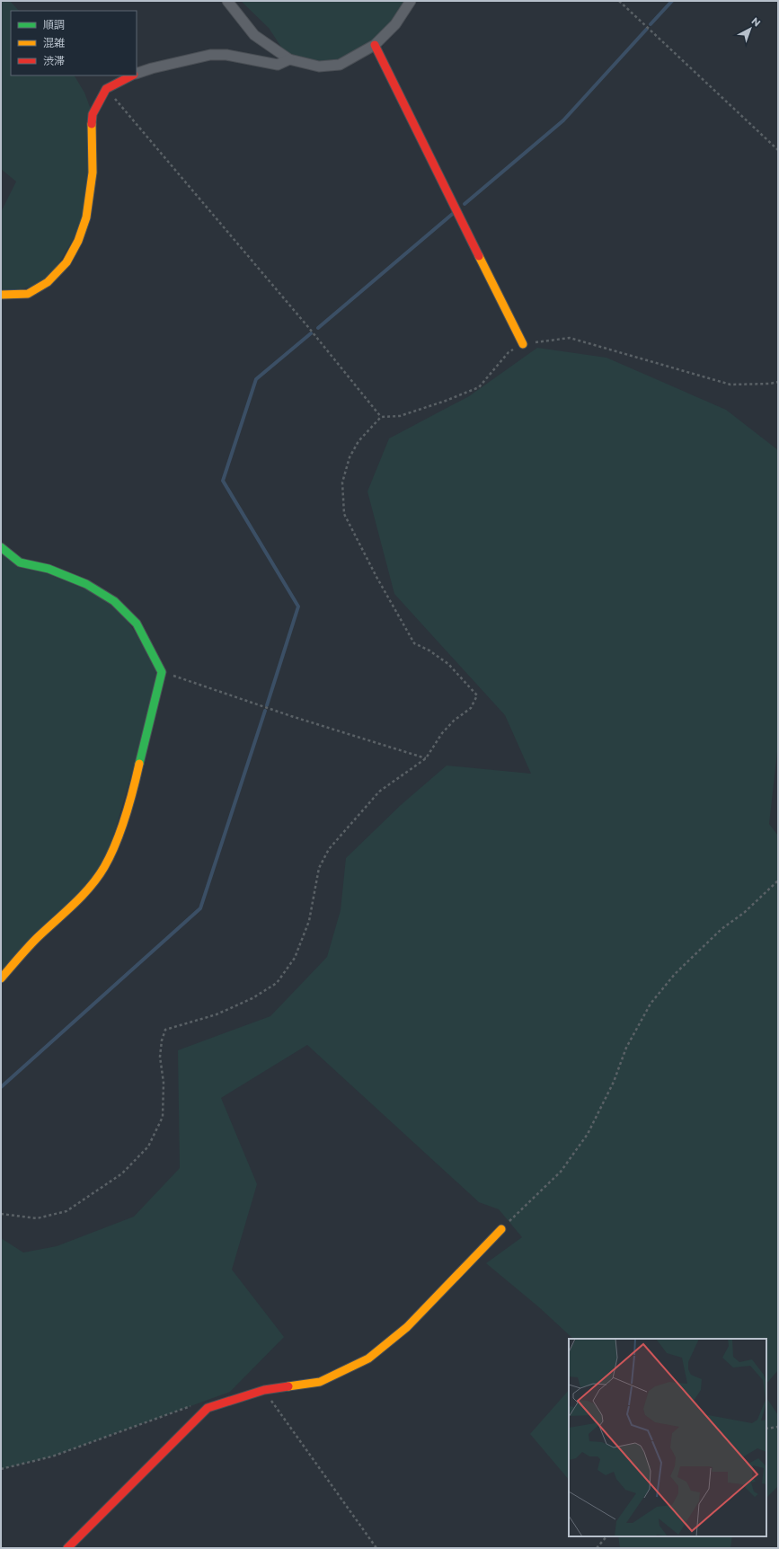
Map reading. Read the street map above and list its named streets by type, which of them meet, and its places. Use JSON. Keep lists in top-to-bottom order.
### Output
{
  "legend": ["順調", "混雑", "渋滞"],
  "north": "top right"
}
